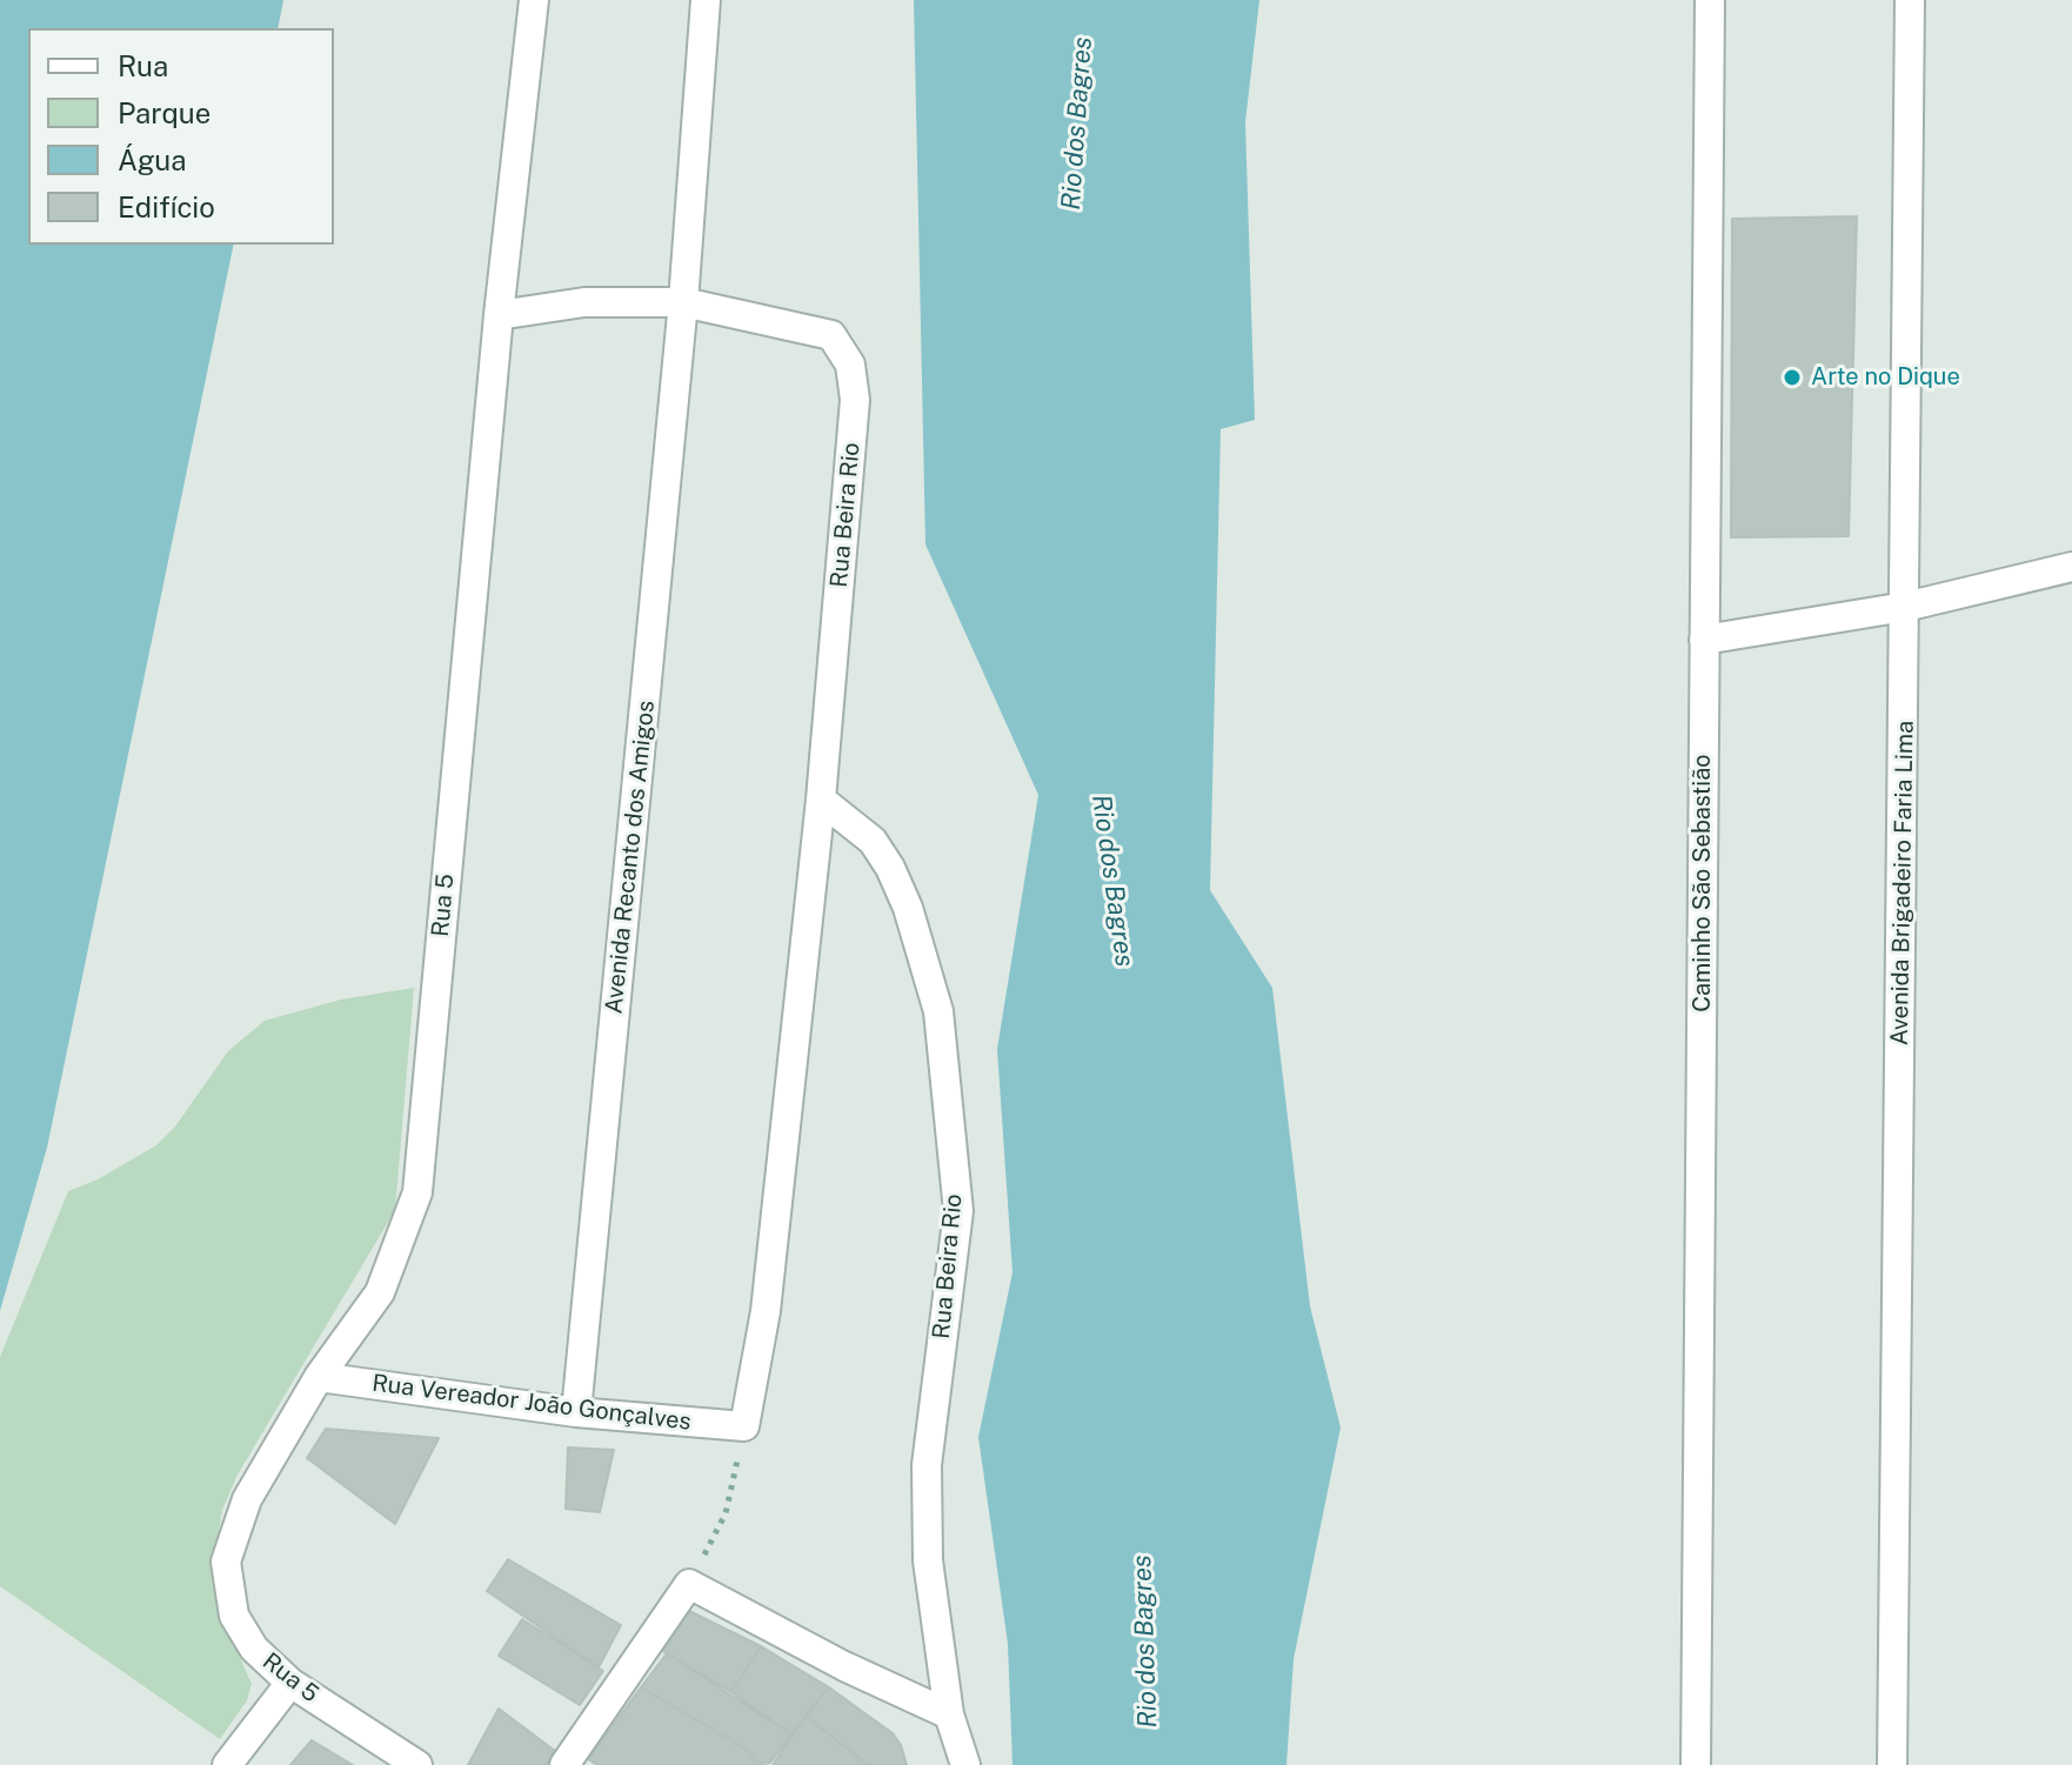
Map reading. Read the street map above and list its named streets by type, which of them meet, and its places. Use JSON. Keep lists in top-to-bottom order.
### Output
{
  "streets": {
    "street": [
      "Rua Beira Rio",
      "Avenida Recanto dos Amigos",
      "Caminho São Sebastião",
      "Avenida Brigadeiro Faria Lima",
      "Rua 5",
      "Rua Vereador João Gonçalves"
    ]
  },
  "crossings": [
    ["Rua Beira Rio", "Avenida Recanto dos Amigos"],
    ["Rua Beira Rio", "Rua Vereador João Gonçalves"],
    ["Avenida Recanto dos Amigos", "Rua Vereador João Gonçalves"],
    ["Rua 5", "Rua Vereador João Gonçalves"]
  ],
  "water": ["Rio dos Bagres"],
  "places": ["Arte no Dique"],
  "legend": [
    "Rua",
    "Parque",
    "Água",
    "Edifício"
  ]
}
